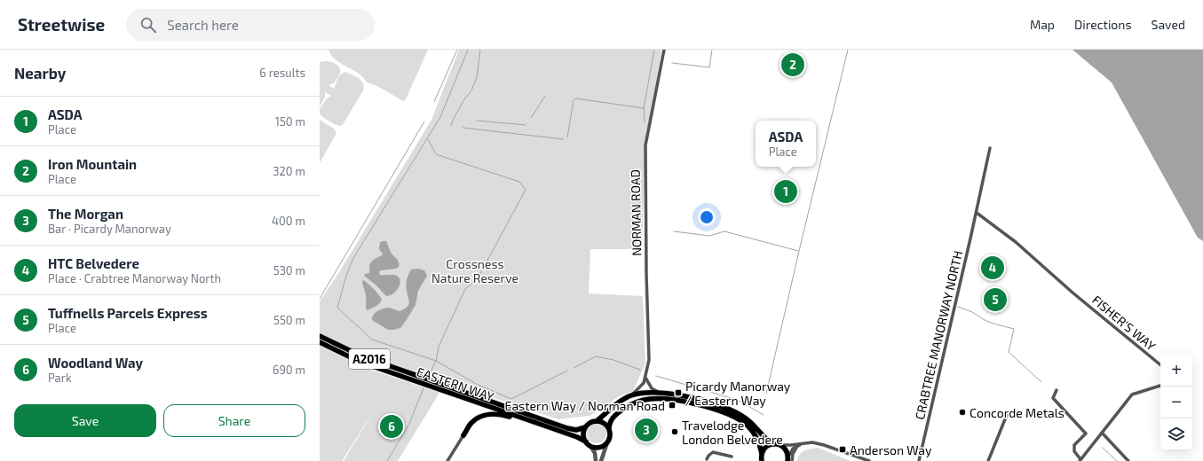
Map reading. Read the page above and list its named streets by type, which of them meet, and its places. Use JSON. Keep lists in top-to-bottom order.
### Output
{
  "streets": {
    "main road": ["A2016", "EASTERN WAY"],
    "street": ["NORMAN ROAD", "FISHER'S WAY", "CRABTREE MANORWAY NORTH"]
  },
  "crossings": [
    ["FISHER'S WAY", "CRABTREE MANORWAY NORTH"]
  ],
  "parks": ["Crossness Nature Reserve"],
  "places": {
    "transit": ["Picardy Manorway / Eastern Way", "Eastern Way / Norman Road", "Anderson Way"],
    "other": ["Concorde Metals", "Travelodge London Belvedere"]
  },
  "page": {
    "header": "Streetwise",
    "search": "Search here",
    "nav": ["Map", "Directions", "Saved"],
    "heading": ["Nearby", "6 results"],
    "pins": [
      "2",
      "1",
      "4",
      "5",
      "6",
      "3"
    ],
    "list": [
      {
        "mark": "1",
        "name": "ASDA",
        "note": "Place",
        "value": "150 m"
      },
      {
        "mark": "2",
        "name": "Iron Mountain",
        "note": "Place",
        "value": "320 m"
      },
      {
        "mark": "3",
        "name": "The Morgan",
        "note": "Bar · Picardy Manorway",
        "value": "400 m"
      },
      {
        "mark": "4",
        "name": "HTC Belvedere",
        "note": "Place · Crabtree Manorway North",
        "value": "530 m"
      },
      {
        "mark": "5",
        "name": "Tuffnells Parcels Express",
        "note": "Place",
        "value": "550 m"
      },
      {
        "mark": "6",
        "name": "Woodland Way",
        "note": "Park",
        "value": "690 m"
      }
    ],
    "popup": ["ASDA", "Place"],
    "map_buttons": ["+", "−"],
    "buttons": ["Save", "Share"]
  }
}
